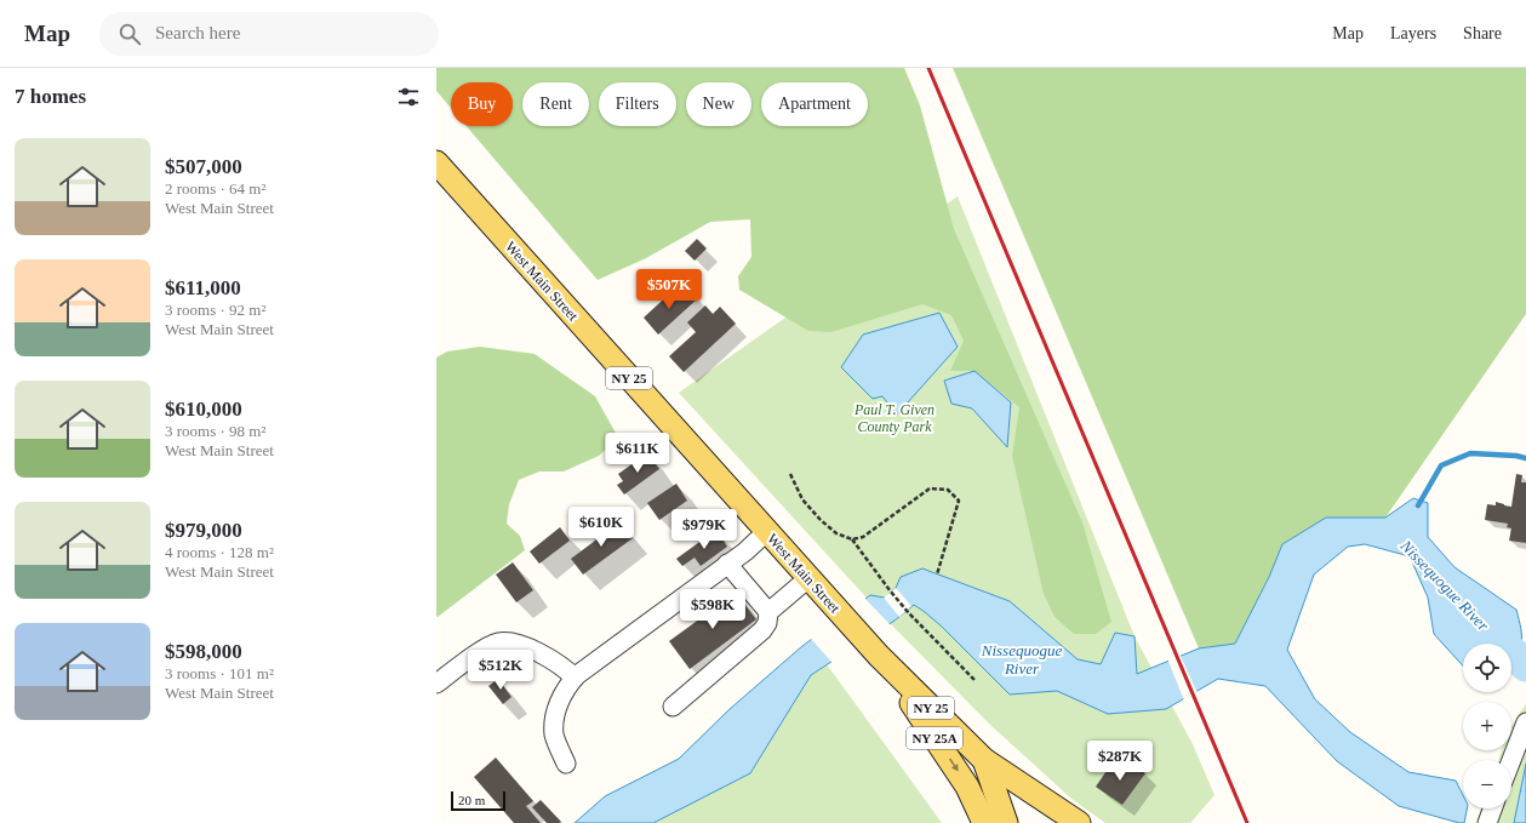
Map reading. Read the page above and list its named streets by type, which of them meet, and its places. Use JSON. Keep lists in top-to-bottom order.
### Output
{
  "streets": {
    "main road": ["West Main Street", "NY 25", "NY 25A"]
  },
  "crossings": [
    ["West Main Street", "NY 25"],
    ["West Main Street", "NY 25A"]
  ],
  "water": ["Nissequogue River"],
  "parks": ["Paul T. Given County Park"],
  "scale_bar": "20 m",
  "page": {
    "header": "Map",
    "search": "Search here",
    "nav": ["Map", "Layers", "Share"],
    "heading": "7 homes",
    "chip": [
      "Buy",
      "Rent",
      "Filters",
      "New",
      "Apartment"
    ],
    "list": [
      {
        "name": "$507,000",
        "note": "2 rooms · 64 m² · West Main Street"
      },
      {
        "name": "$611,000",
        "note": "3 rooms · 92 m² · West Main Street"
      },
      {
        "name": "$610,000",
        "note": "3 rooms · 98 m² · West Main Street"
      },
      {
        "name": "$979,000",
        "note": "4 rooms · 128 m² · West Main Street"
      },
      {
        "name": "$598,000",
        "note": "3 rooms · 101 m² · West Main Street"
      }
    ],
    "price": [
      "$507K",
      "$611K",
      "$610K",
      "$979K",
      "$598K",
      "$512K",
      "$287K"
    ],
    "map_buttons": ["+", "−"],
    "scale": "20 m"
  }
}
